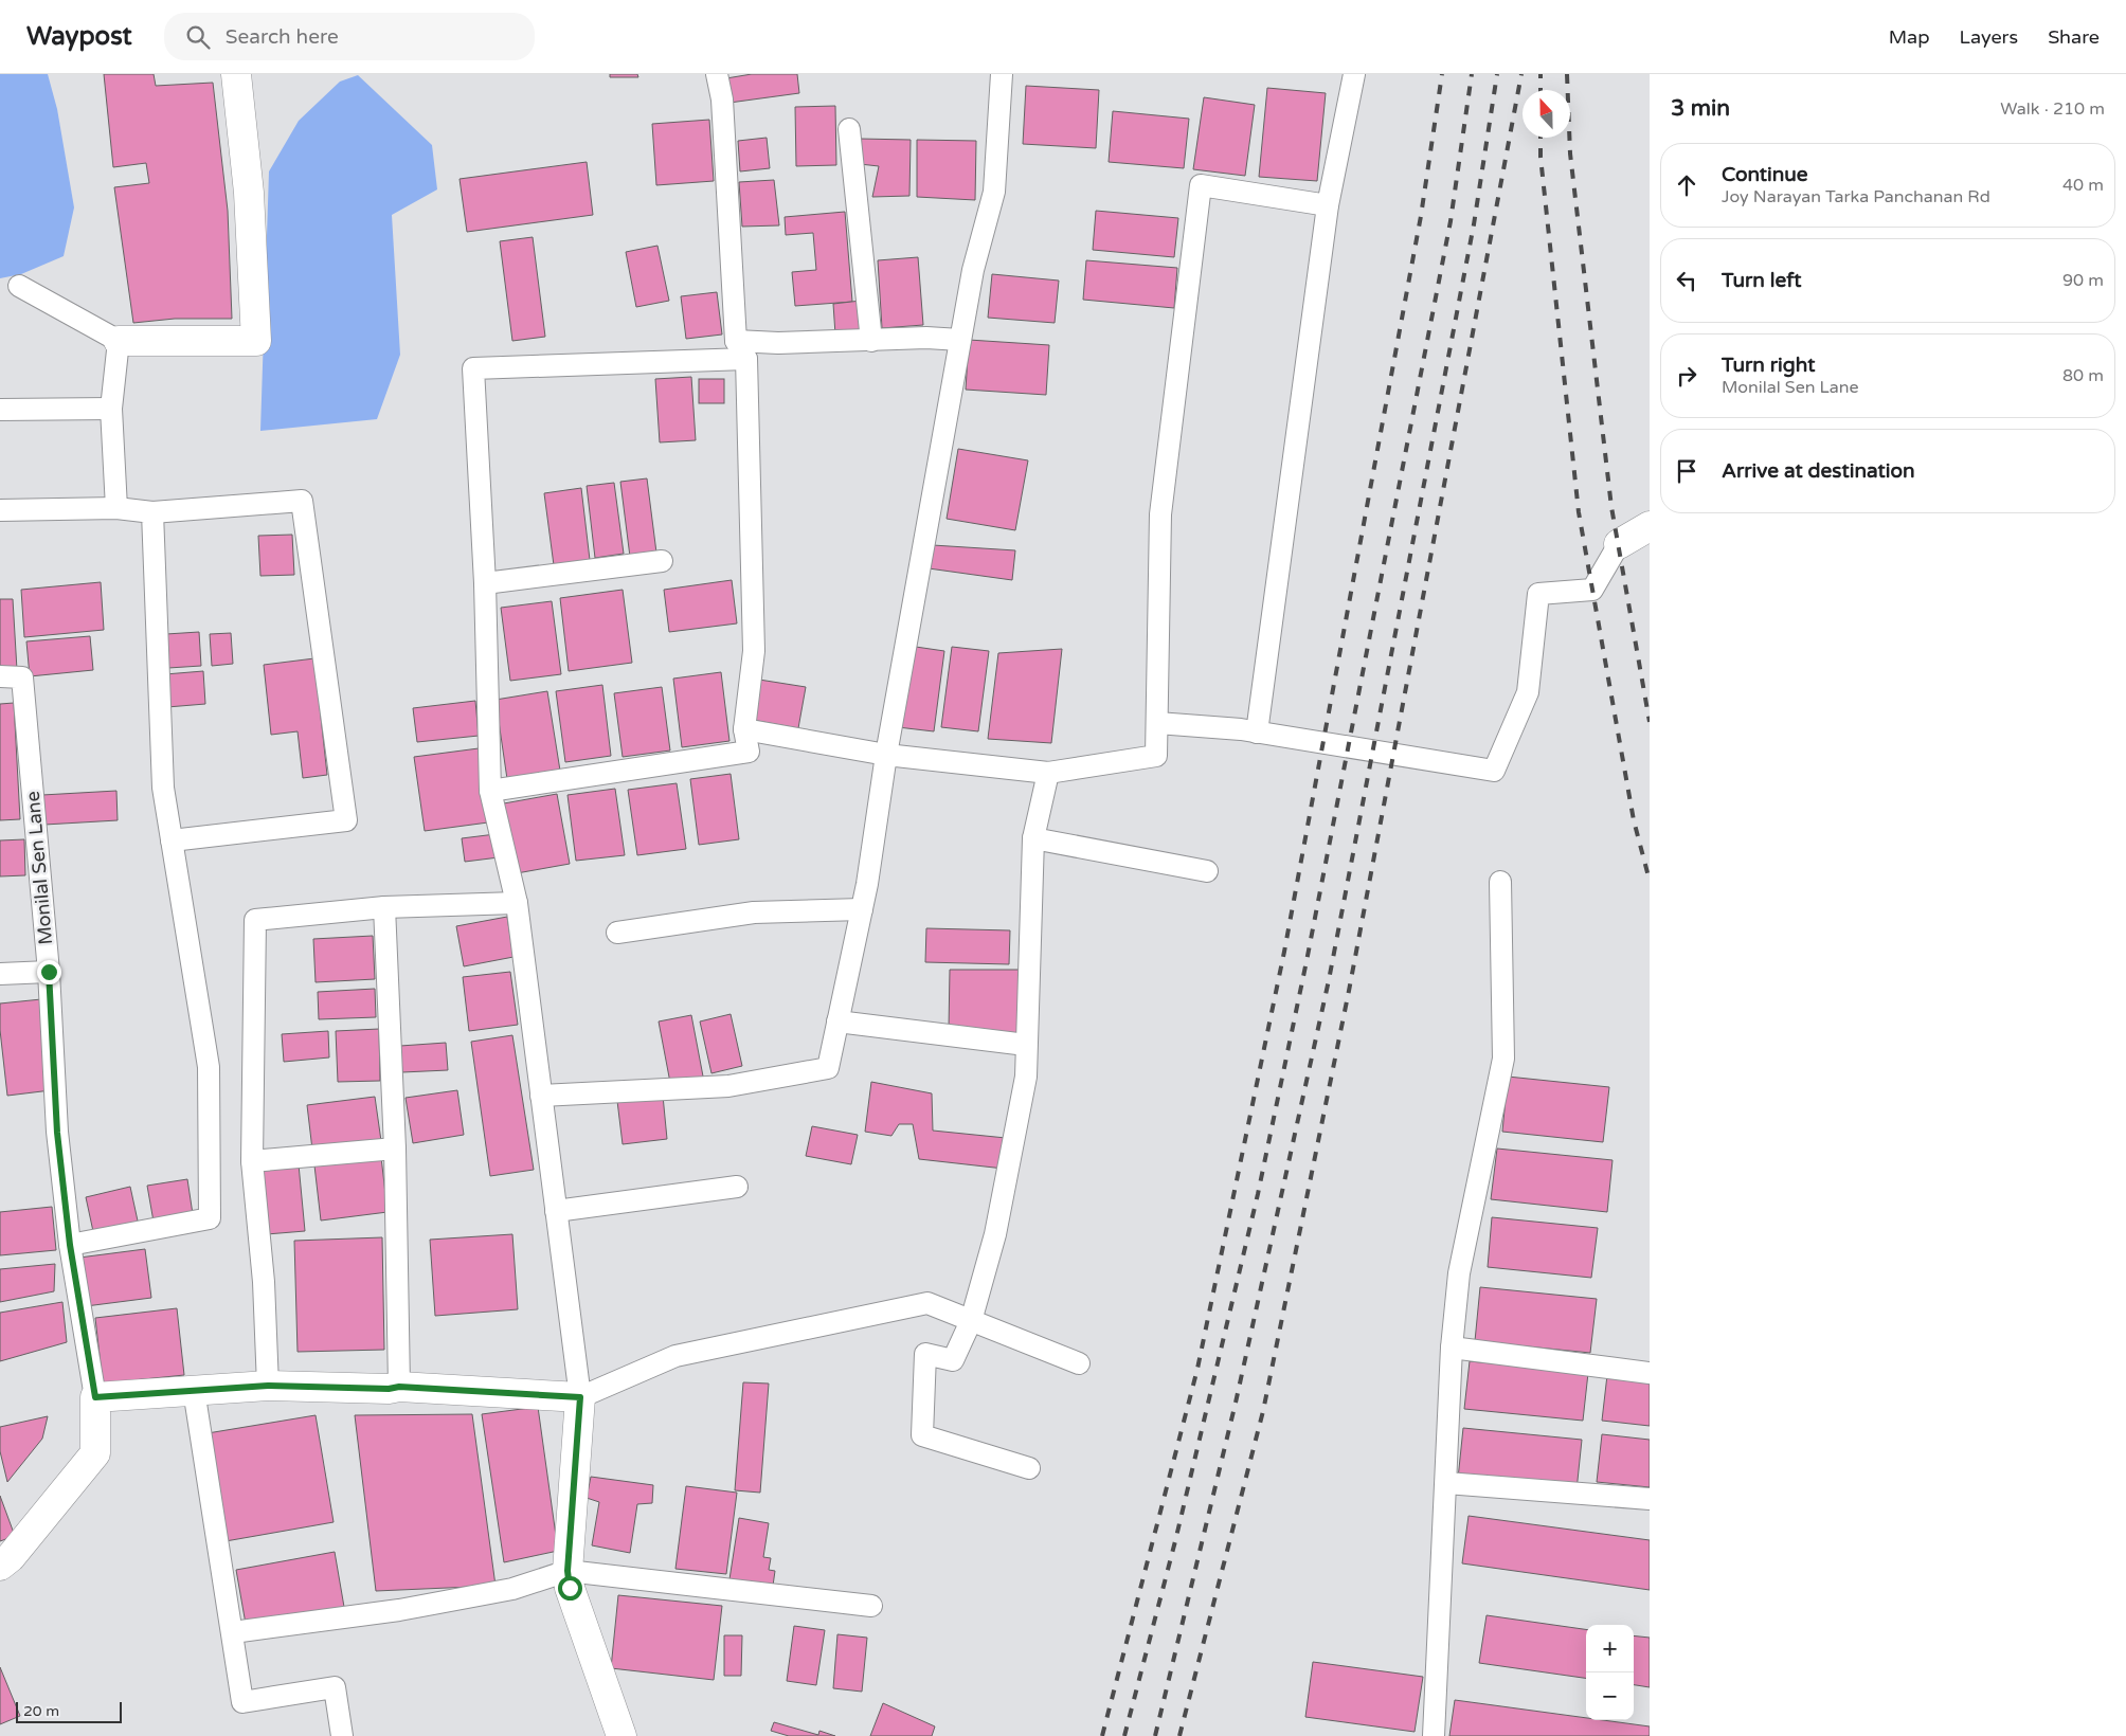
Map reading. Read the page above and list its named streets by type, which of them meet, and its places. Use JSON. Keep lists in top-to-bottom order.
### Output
{
  "streets": {
    "lane": ["Monilal Sen Lane"]
  },
  "scale_bar": "20 m",
  "north": "top",
  "page": {
    "header": "Waypost",
    "search": "Search here",
    "nav": ["Map", "Layers", "Share"],
    "heading": ["3 min", "Walk · 210 m"],
    "list": [
      ["Continue", "Joy Narayan Tarka Panchanan Rd", "40 m"],
      ["Turn left", "90 m"],
      ["Turn right", "Monilal Sen Lane", "80 m"],
      "Arrive at destination"
    ],
    "map_buttons": ["+", "−"],
    "scale": "20 m"
  }
}
